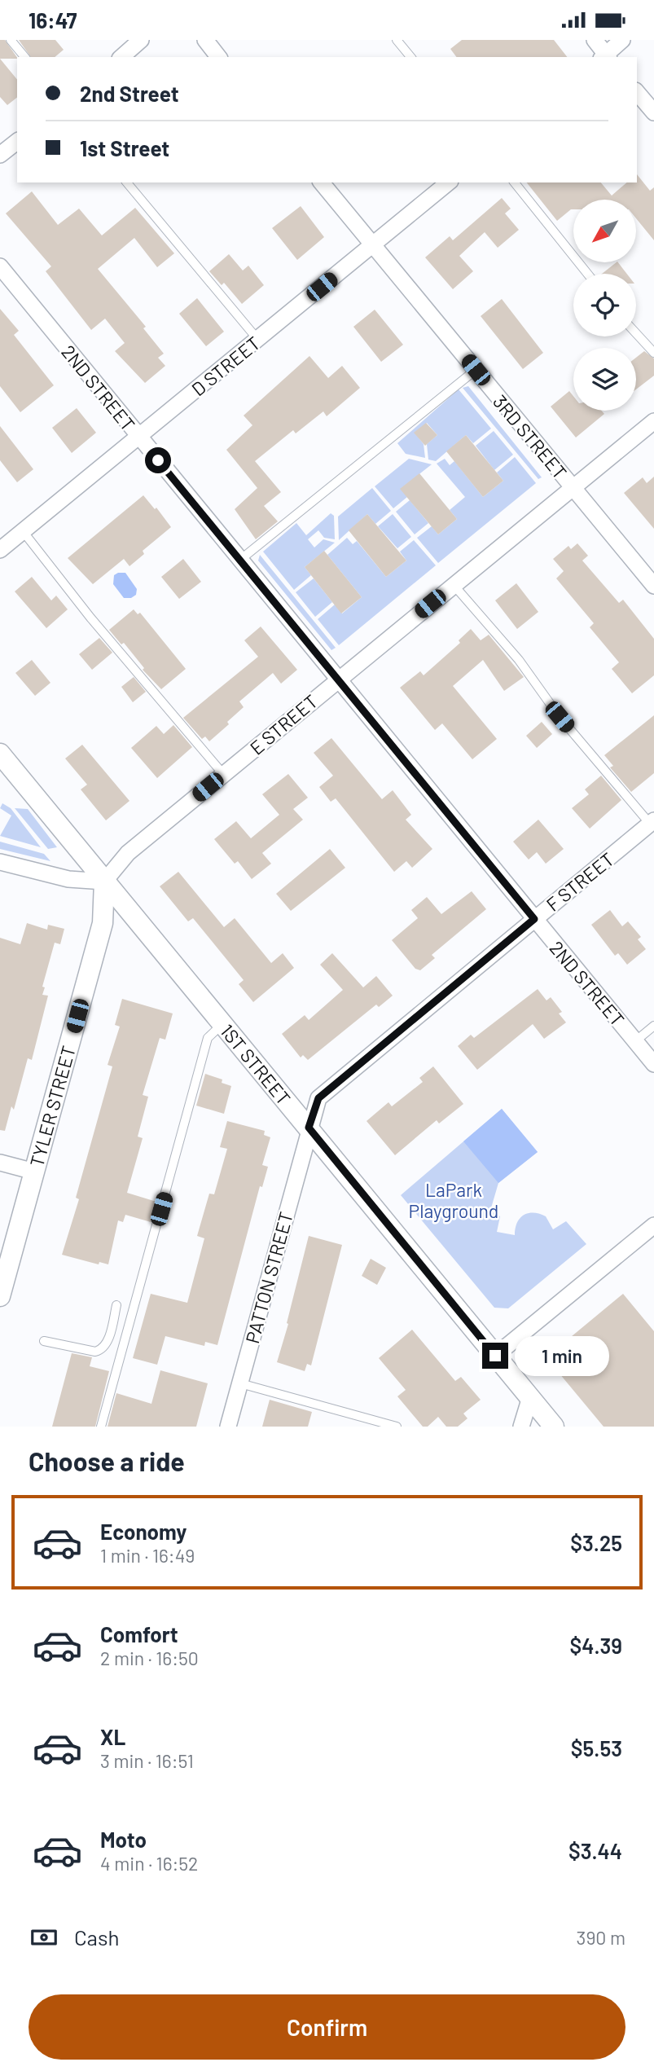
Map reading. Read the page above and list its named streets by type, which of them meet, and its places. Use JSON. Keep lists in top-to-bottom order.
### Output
{
  "streets": {
    "street": [
      "D STREET",
      "2ND STREET",
      "3RD STREET",
      "E STREET",
      "F STREET",
      "1ST STREET",
      "TYLER STREET",
      "PATTON STREET"
    ]
  },
  "crossings": [
    ["D STREET", "2ND STREET"],
    ["D STREET", "3RD STREET"],
    ["2ND STREET", "E STREET"],
    ["2ND STREET", "F STREET"],
    ["3RD STREET", "E STREET"],
    ["E STREET", "1ST STREET"],
    ["E STREET", "TYLER STREET"],
    ["F STREET", "1ST STREET"],
    ["F STREET", "PATTON STREET"],
    ["1ST STREET", "TYLER STREET"],
    ["1ST STREET", "PATTON STREET"]
  ],
  "parks": ["LaPark Playground"],
  "north": "bottom left",
  "page": {
    "status": "16:47",
    "banner": ["2nd Street", "1st Street"],
    "bubble": "1 min",
    "heading": "Choose a ride",
    "list": [
      {
        "name": "Economy",
        "note": "1 min · 16:49",
        "value": "$3.25"
      },
      {
        "name": "Comfort",
        "note": "2 min · 16:50",
        "value": "$4.39"
      },
      {
        "name": "XL",
        "note": "3 min · 16:51",
        "value": "$5.53"
      },
      {
        "name": "Moto",
        "note": "4 min · 16:52",
        "value": "$3.44"
      }
    ],
    "pay": ["Cash", "390 m"],
    "buttons": "Confirm"
  }
}
